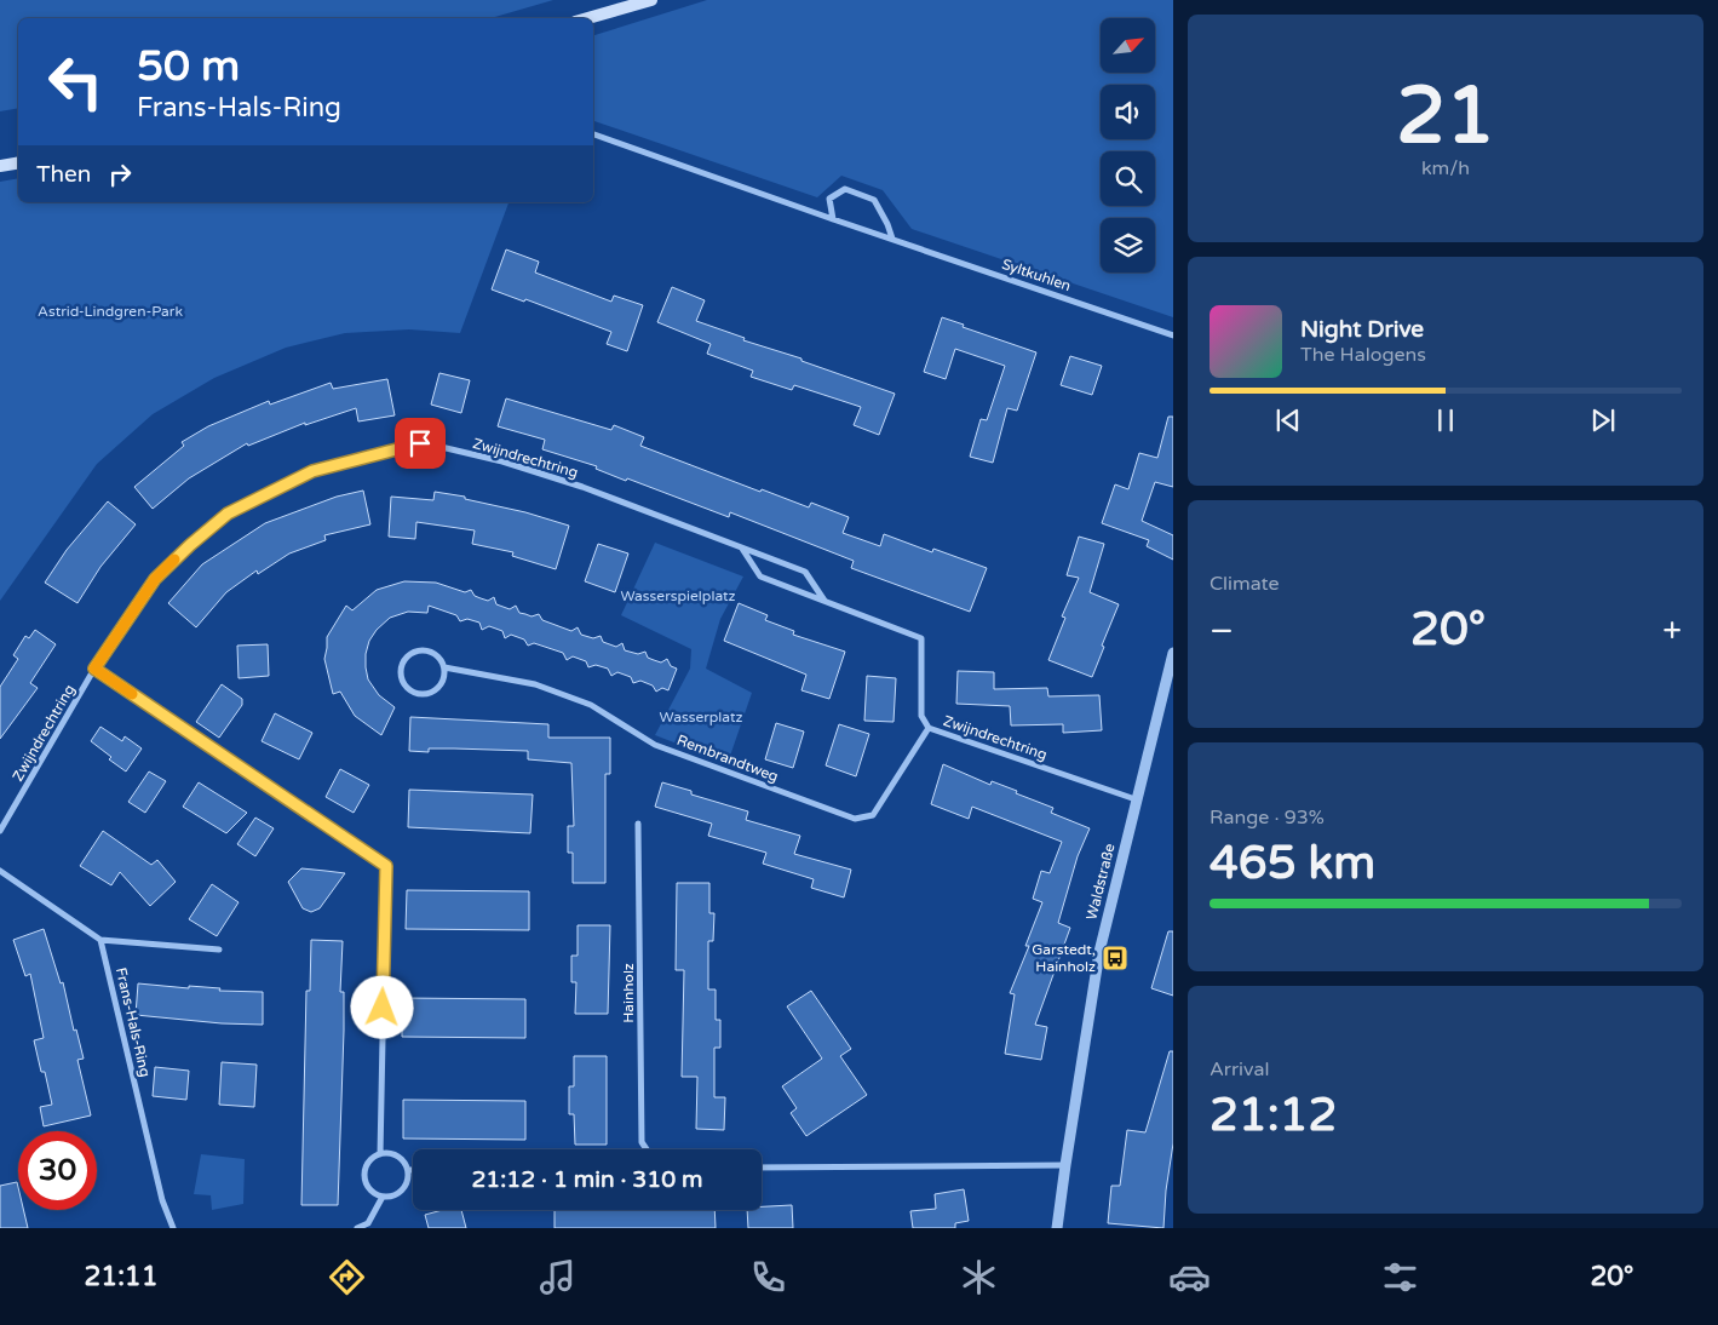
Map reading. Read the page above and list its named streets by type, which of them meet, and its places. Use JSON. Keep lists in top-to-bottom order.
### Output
{
  "streets": {
    "street": [
      "Syltkuhlen",
      "Zwijndrechtring",
      "Rembrandtweg",
      "Waldstraße",
      "Hainholz",
      "Frans-Hals-Ring"
    ]
  },
  "crossings": [
    ["Zwijndrechtring", "Rembrandtweg"],
    ["Zwijndrechtring", "Waldstraße"]
  ],
  "parks": ["Astrid-Lindgren-Park", "Wasserspielplatz", "Wasserplatz"],
  "places": {
    "bus stop": ["Garstedt, Hainholz"]
  },
  "north": "top right",
  "page": {
    "tile": [
      ["21", "km/h"],
      "Climate",
      ["Range · 93%", "465 km"],
      ["Arrival", "21:12"]
    ],
    "turn": ["50 m", "Frans-Hals-Ring"],
    "then": "Then",
    "song": ["Night Drive", "The Halogens"],
    "heat": ["−", "20°", "+"],
    "limit": "30",
    "trip": "21:12 · 1 min · 310 m",
    "tabs": ["21:11", "20°"]
  }
}
